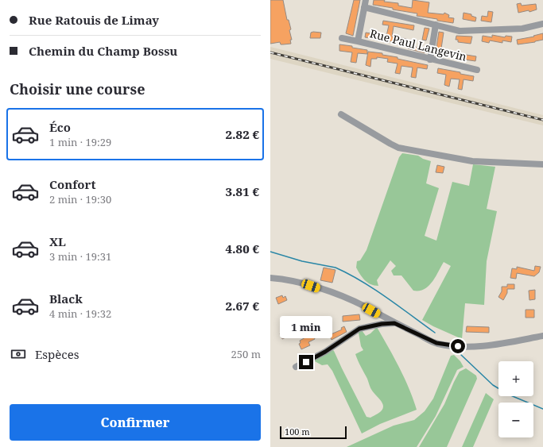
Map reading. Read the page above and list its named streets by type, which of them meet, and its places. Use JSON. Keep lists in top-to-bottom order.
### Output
{
  "streets": {
    "street": ["Rue Paul Langevin"]
  },
  "scale_bar": "100 m",
  "page": {
    "banner": ["Rue Ratouis de Limay", "Chemin du Champ Bossu"],
    "heading": "Choisir une course",
    "list": [
      {
        "name": "Éco",
        "note": "1 min · 19:29",
        "value": "2.82 €"
      },
      {
        "name": "Confort",
        "note": "2 min · 19:30",
        "value": "3.81 €"
      },
      {
        "name": "XL",
        "note": "3 min · 19:31",
        "value": "4.80 €"
      },
      {
        "name": "Black",
        "note": "4 min · 19:32",
        "value": "2.67 €"
      }
    ],
    "bubble": "1 min",
    "pay": ["Espèces", "250 m"],
    "map_buttons": ["+", "−"],
    "buttons": "Confirmer",
    "scale": "100 m"
  }
}
